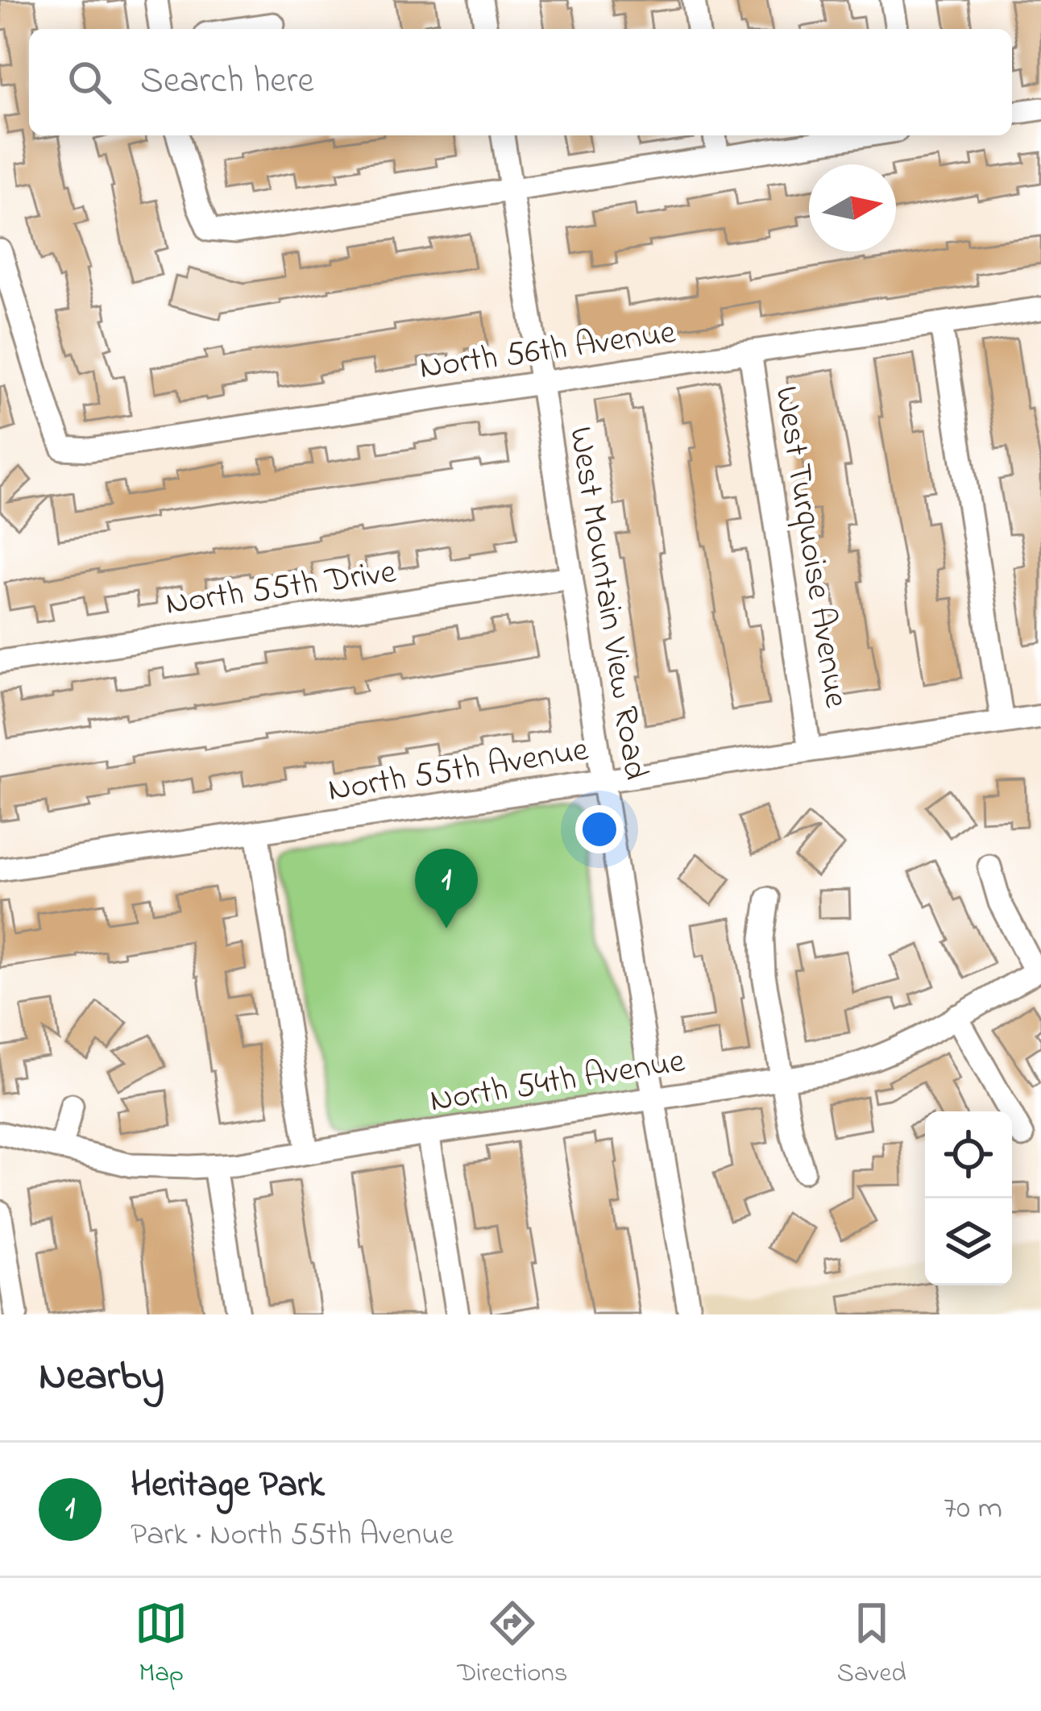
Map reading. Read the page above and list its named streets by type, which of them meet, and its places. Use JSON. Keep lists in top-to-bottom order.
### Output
{
  "streets": {
    "street": [
      "North 56th Avenue",
      "West Turquoise Avenue",
      "North 55th Drive",
      "West Mountain View Road",
      "North 55th Avenue",
      "North 54th Avenue"
    ]
  },
  "crossings": [
    ["North 56th Avenue", "West Turquoise Avenue"],
    ["North 56th Avenue", "West Mountain View Road"],
    ["West Turquoise Avenue", "North 55th Avenue"],
    ["North 55th Drive", "West Mountain View Road"],
    ["West Mountain View Road", "North 55th Avenue"],
    ["West Mountain View Road", "North 54th Avenue"]
  ],
  "north": "right",
  "page": {
    "search": "Search here",
    "pins": "1",
    "heading": "Nearby",
    "list": [
      {
        "mark": "1",
        "name": "Heritage Park",
        "note": "Park · North 55th Avenue",
        "value": "70 m"
      }
    ],
    "nav": ["Map", "Directions", "Saved"]
  }
}
